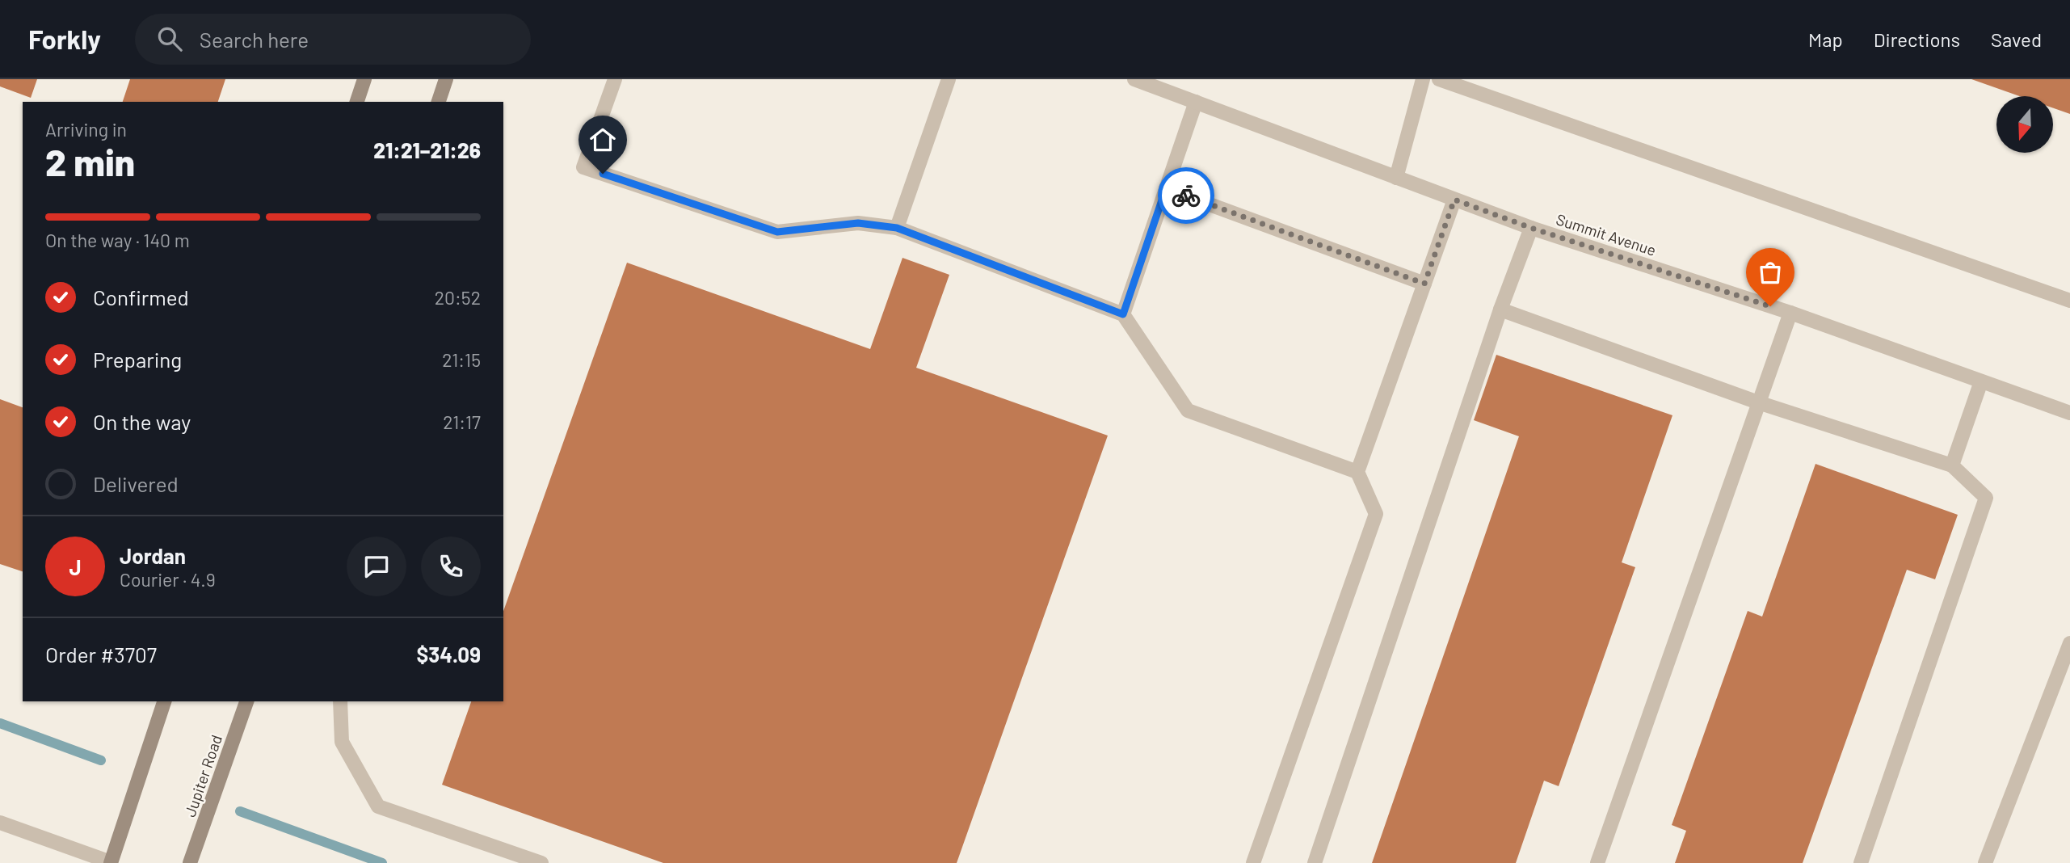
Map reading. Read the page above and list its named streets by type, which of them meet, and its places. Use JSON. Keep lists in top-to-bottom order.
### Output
{
  "streets": {
    "main road": ["Jupiter Road"],
    "street": ["Summit Avenue"]
  },
  "north": "bottom",
  "page": {
    "header": "Forkly",
    "search": "Search here",
    "nav": ["Map", "Directions", "Saved"],
    "heading": ["2 min", "Arriving in", "21:21–21:26"],
    "panel": [
      "Jordan",
      "Courier · 4.9",
      "Order #3707",
      "$34.09"
    ],
    "bar": "On the way · 140 m",
    "list": [
      ["Confirmed", "20:52"],
      ["Preparing", "21:15"],
      ["On the way", "21:17"],
      "Delivered"
    ],
    "round": "J"
  }
}
